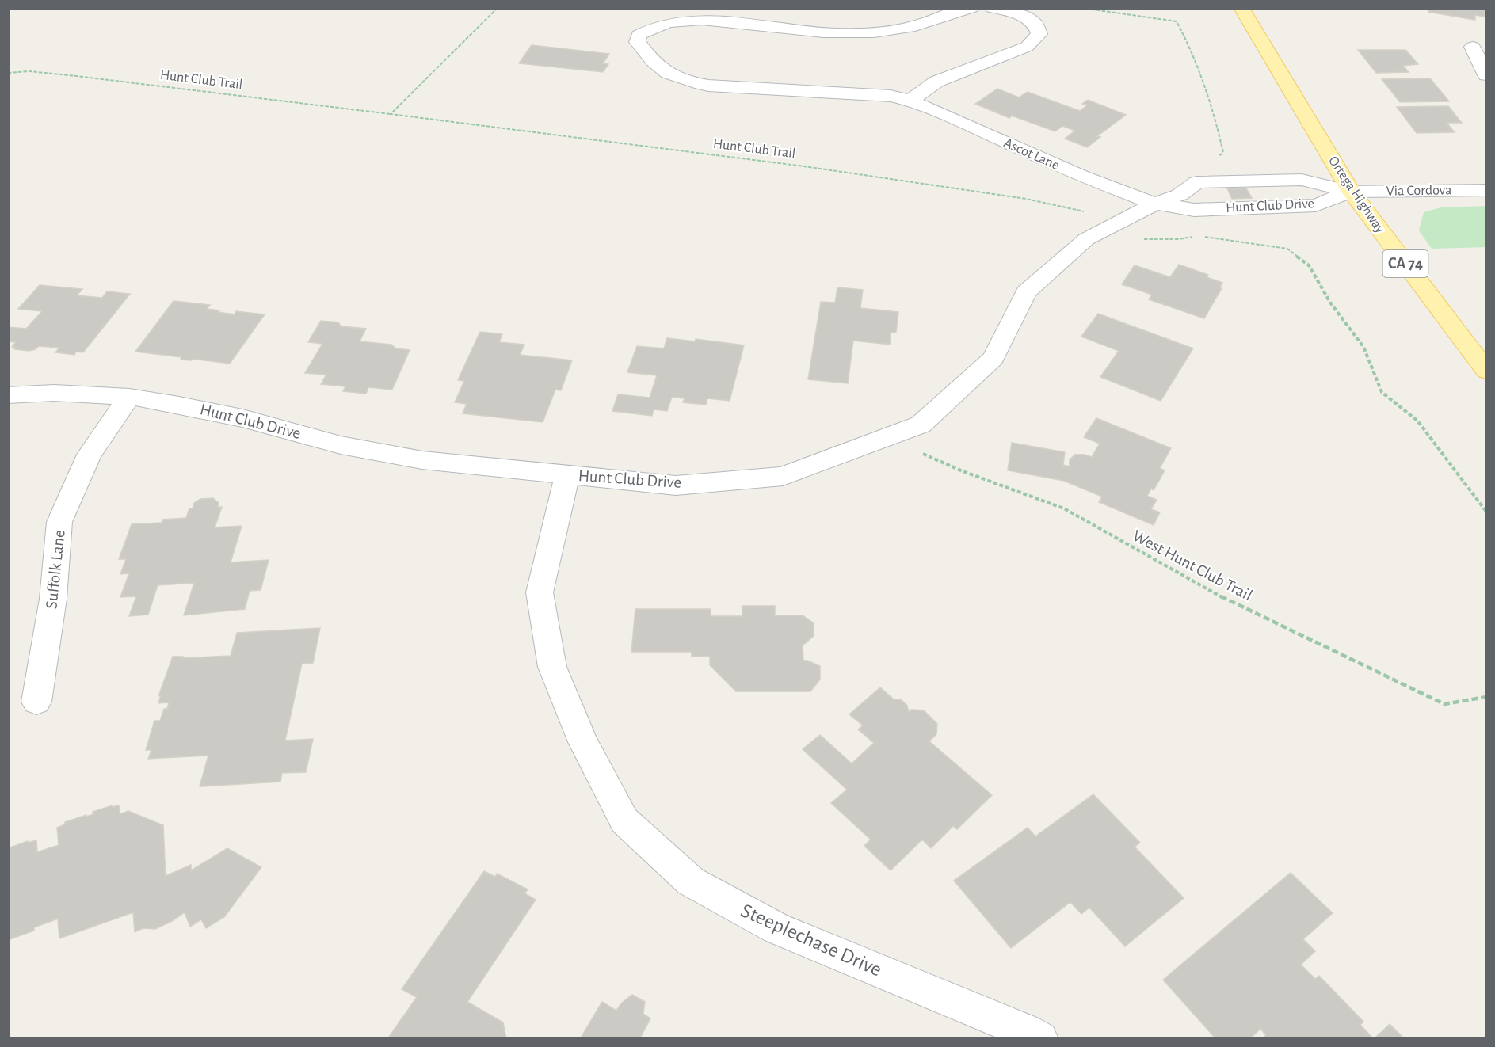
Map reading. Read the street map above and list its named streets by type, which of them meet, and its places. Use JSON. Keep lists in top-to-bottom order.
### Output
{
  "streets": {
    "main road": ["Ortega Highway", "CA 74"],
    "street": [
      "Ascot Lane",
      "Via Cordova",
      "Hunt Club Drive",
      "Suffolk Lane",
      "Steeplechase Drive"
    ],
    "path": ["Hunt Club Trail", "West Hunt Club Trail"]
  },
  "crossings": [
    ["Hunt Club Trail", "Hunt Club Drive"],
    ["Ascot Lane", "Hunt Club Drive"],
    ["Via Cordova", "Ortega Highway"],
    ["Via Cordova", "Hunt Club Drive"],
    ["Ortega Highway", "Hunt Club Drive"],
    ["Hunt Club Drive", "West Hunt Club Trail"],
    ["Hunt Club Drive", "Suffolk Lane"],
    ["Hunt Club Drive", "Steeplechase Drive"]
  ]
}
